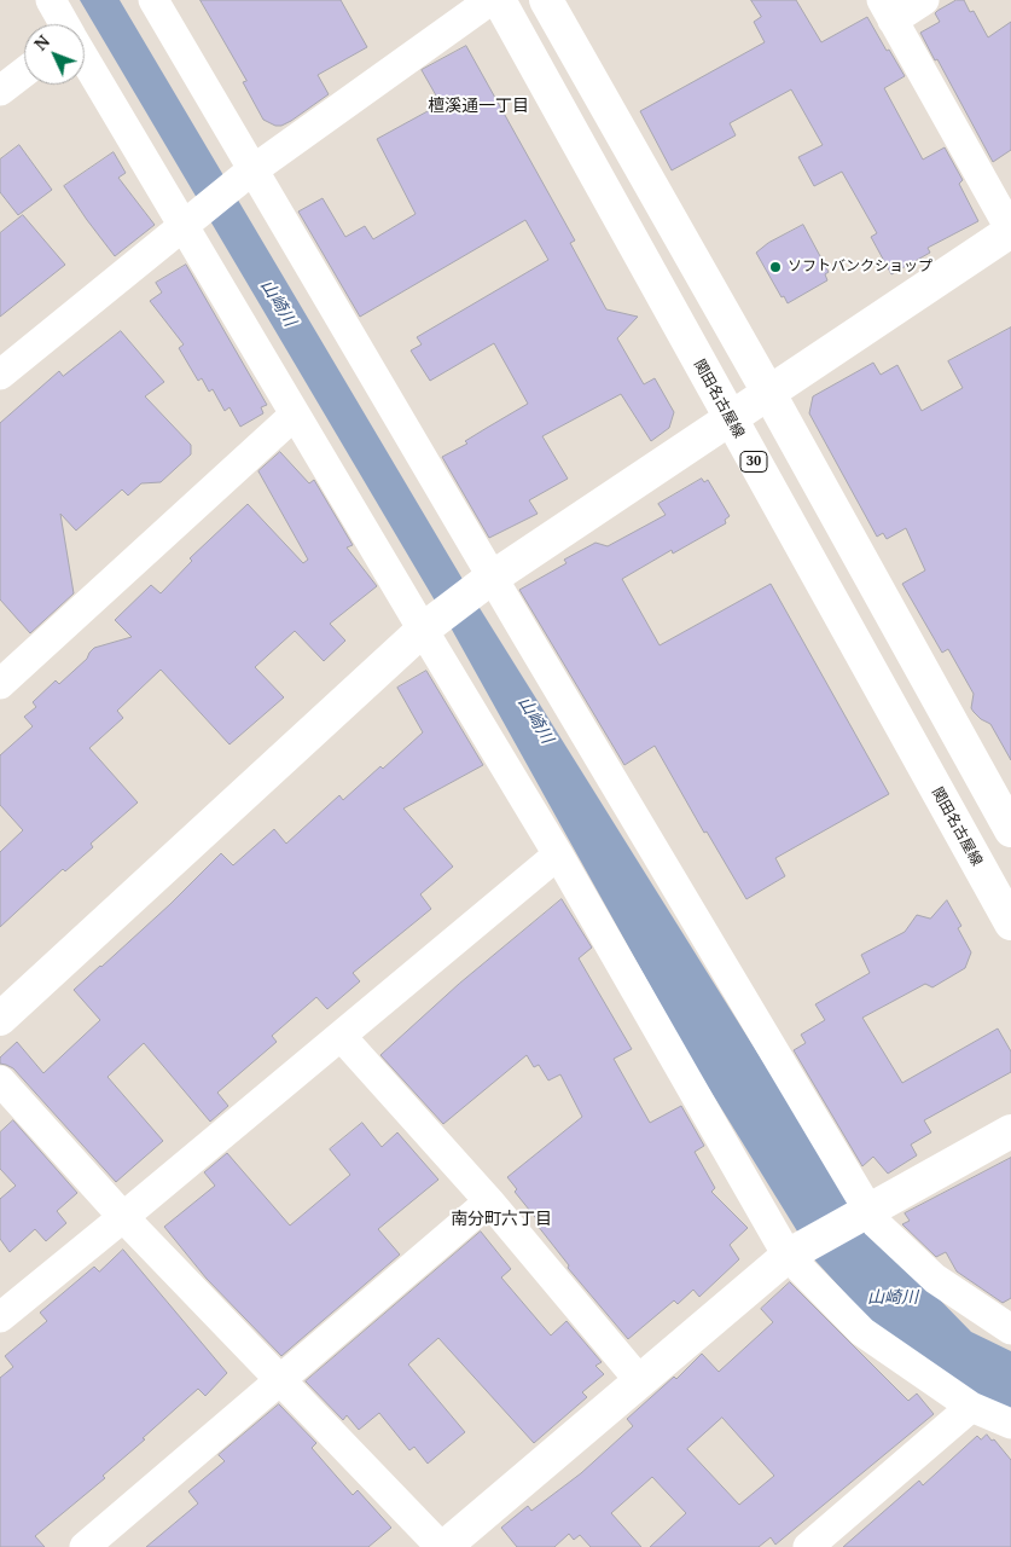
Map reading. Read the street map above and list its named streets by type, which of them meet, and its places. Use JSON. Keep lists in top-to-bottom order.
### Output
{
  "streets": {
    "main road": ["関田名古屋線", "30"]
  },
  "districts": ["檀溪通一丁目", "南分町六丁目"],
  "water": ["山崎川"],
  "places": ["ソフトバンクショップ"],
  "north": "top left"
}
